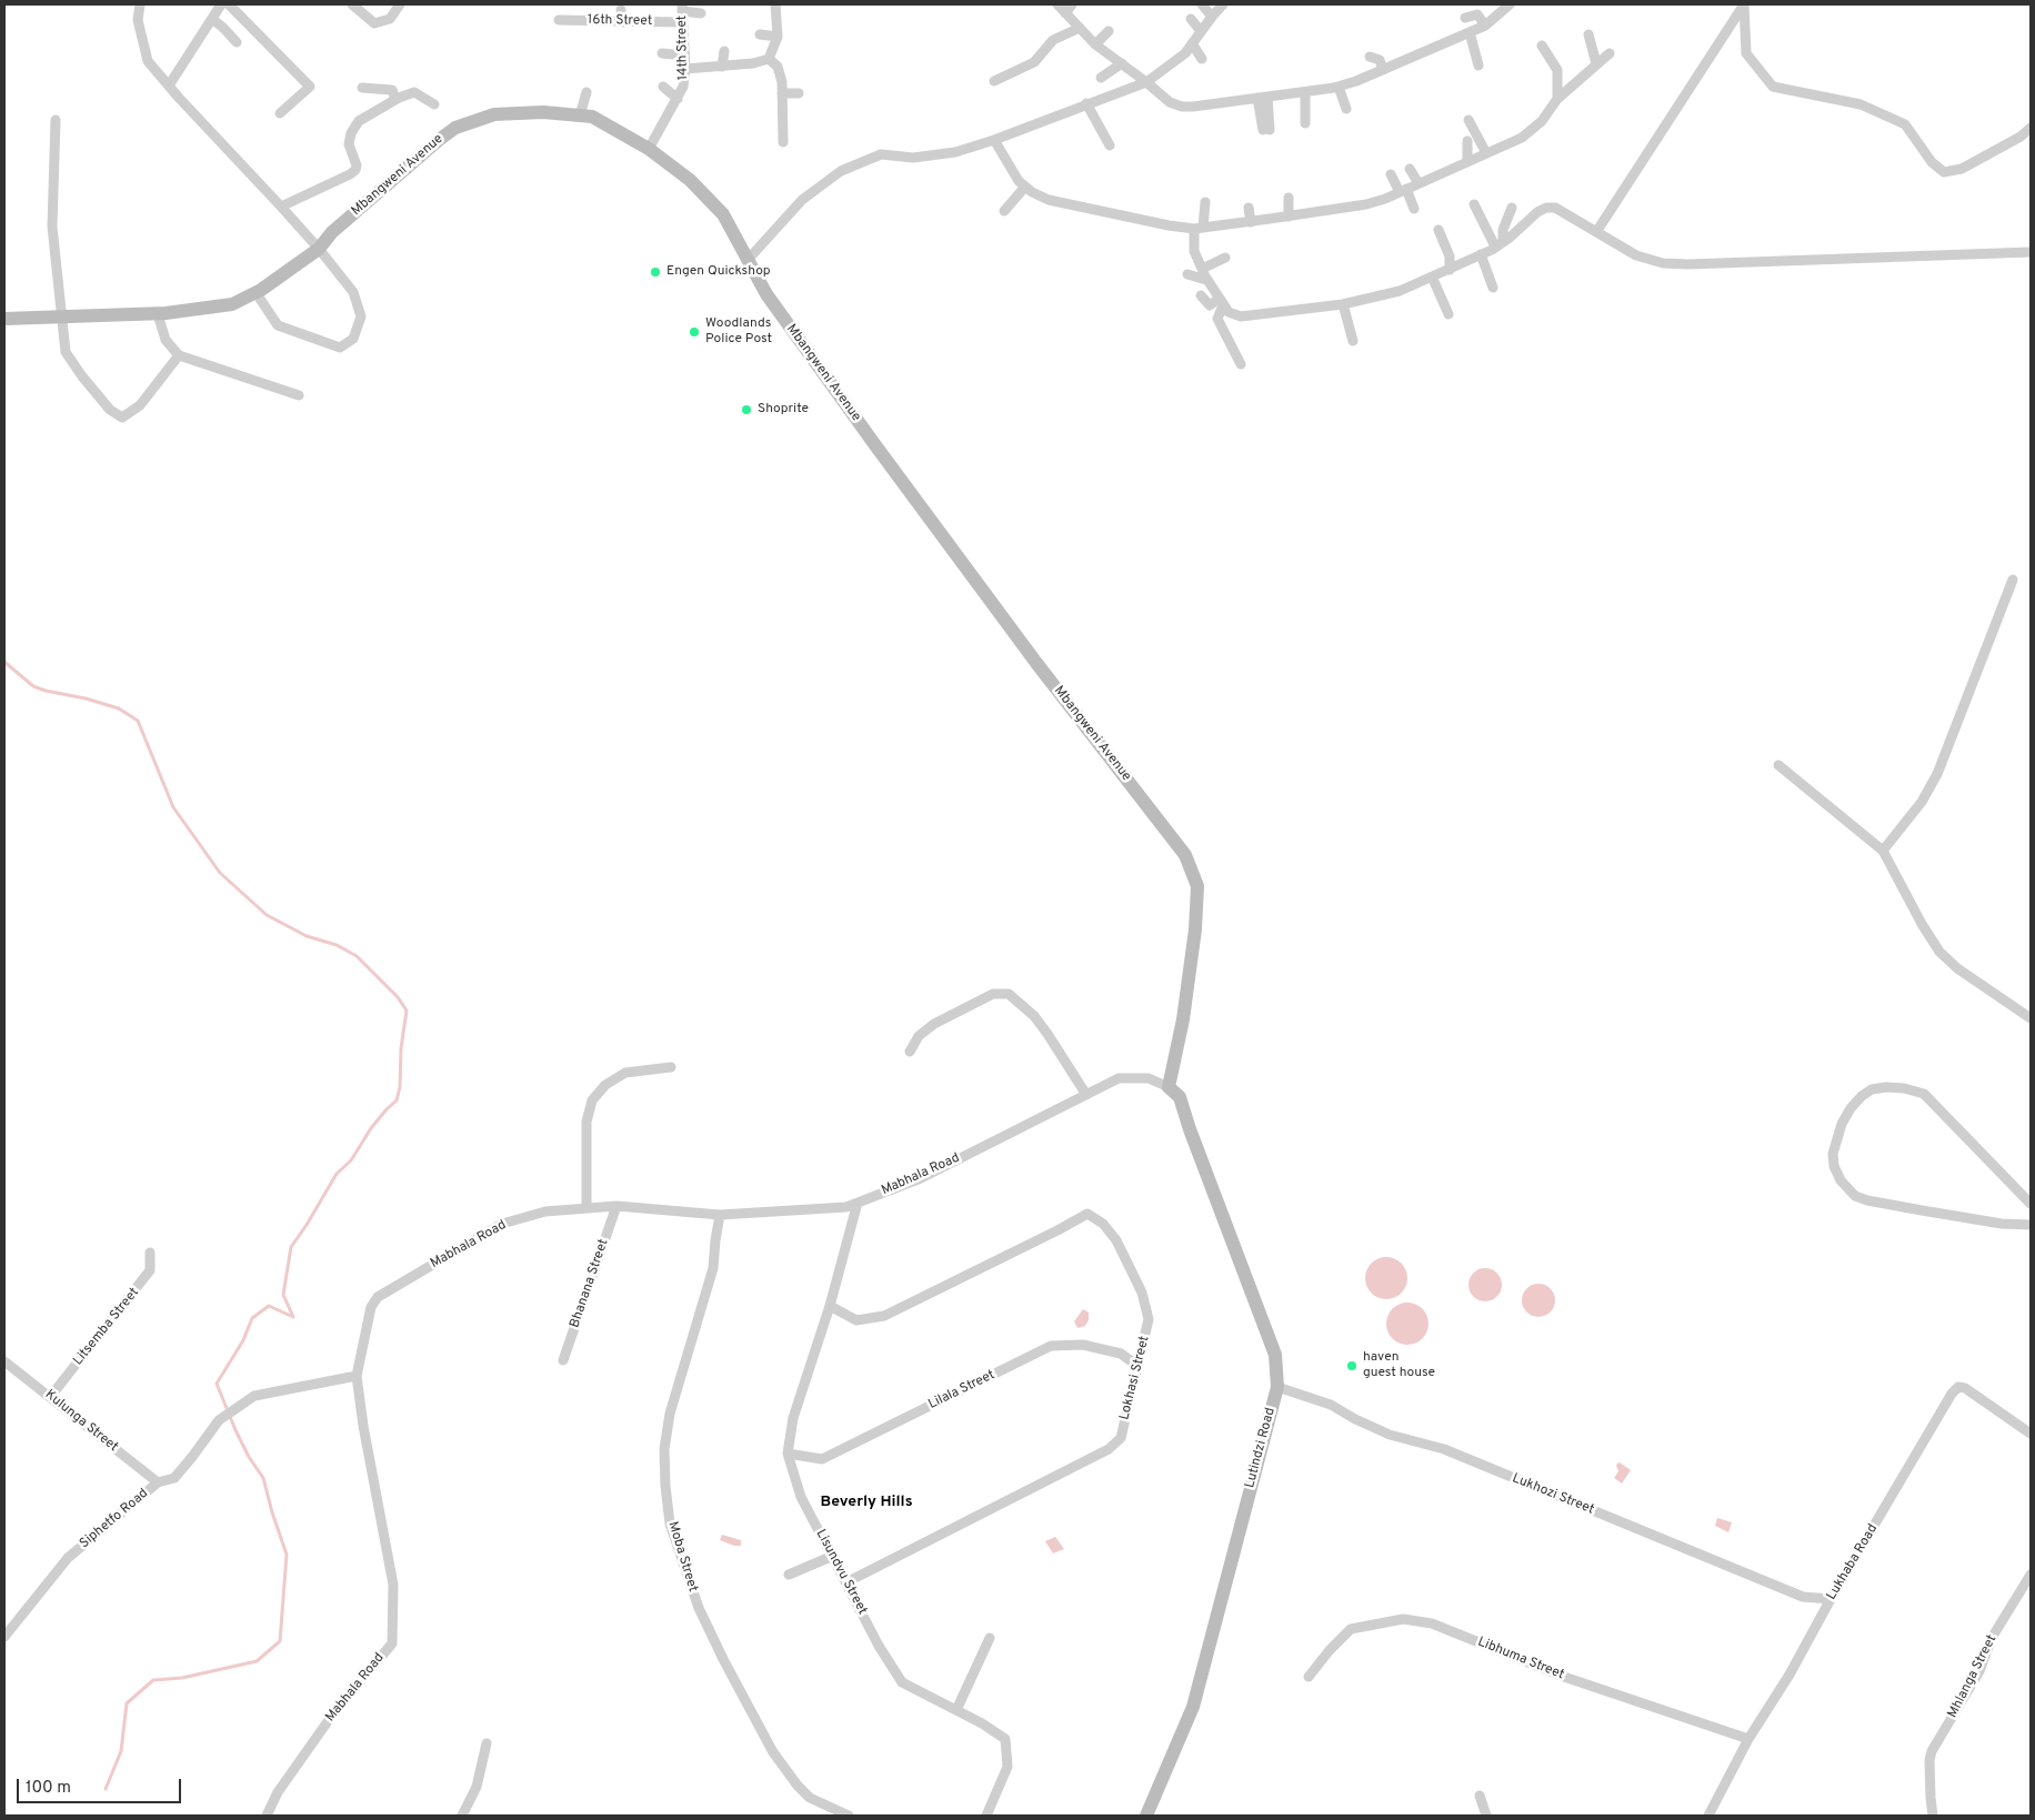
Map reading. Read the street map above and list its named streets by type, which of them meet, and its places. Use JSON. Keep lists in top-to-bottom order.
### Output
{
  "streets": {
    "street": [
      "16th Street",
      "14th Street",
      "Mbangweni Avenue",
      "Mabhala Road",
      "Bhanana Street",
      "Litsemba Street",
      "Lokhasi Street",
      "Lilala Street",
      "Kulunga Street",
      "Lutindzi Road",
      "Lukhozi Street",
      "Siphetfo Road",
      "Moba Street",
      "Lukhaba Road",
      "Lisundvu Street",
      "Libhuma Street",
      "Mhlanga Street"
    ]
  },
  "crossings": [
    ["16th Street", "14th Street"],
    ["14th Street", "Mbangweni Avenue"],
    ["Mbangweni Avenue", "Mabhala Road"],
    ["Mbangweni Avenue", "Lutindzi Road"],
    ["Mabhala Road", "Bhanana Street"],
    ["Mabhala Road", "Lutindzi Road"],
    ["Mabhala Road", "Siphetfo Road"],
    ["Mabhala Road", "Moba Street"],
    ["Mabhala Road", "Lisundvu Street"],
    ["Litsemba Street", "Kulunga Street"],
    ["Lokhasi Street", "Lilala Street"],
    ["Lokhasi Street", "Lisundvu Street"],
    ["Lilala Street", "Lisundvu Street"],
    ["Kulunga Street", "Siphetfo Road"],
    ["Lutindzi Road", "Lukhozi Street"],
    ["Lukhozi Street", "Lukhaba Road"],
    ["Lukhaba Road", "Libhuma Street"]
  ],
  "districts": ["Beverly Hills"],
  "places": [
    "Engen Quickshop",
    "Woodlands Police Post",
    "Shoprite",
    "haven guest house"
  ],
  "scale_bar": "100 m"
}
